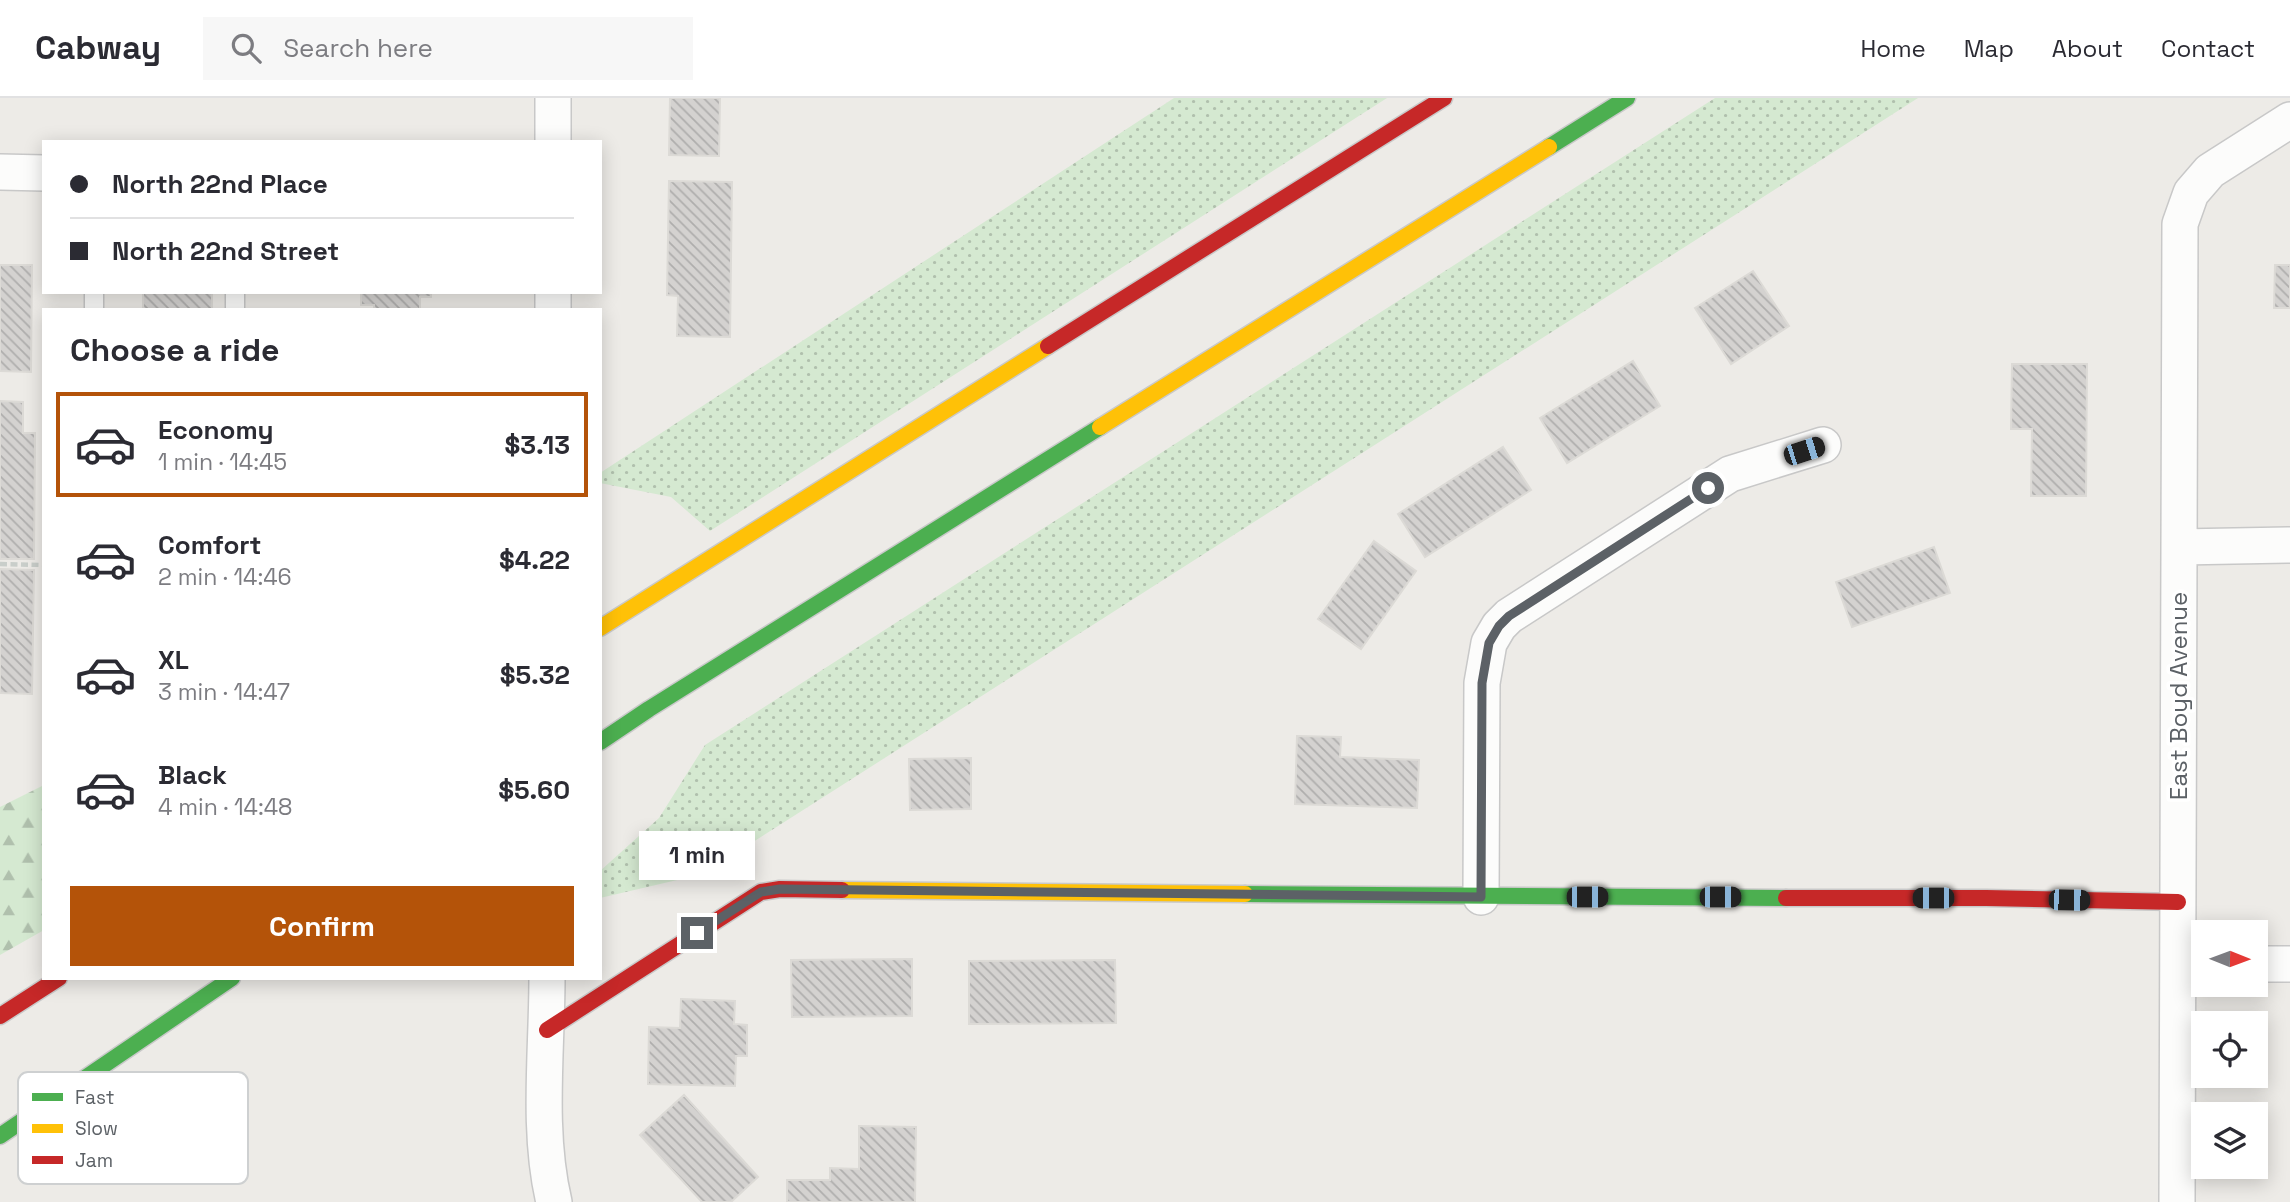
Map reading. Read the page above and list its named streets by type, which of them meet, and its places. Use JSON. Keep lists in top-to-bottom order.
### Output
{
  "streets": {
    "street": ["East Boyd Avenue"]
  },
  "legend": ["Fast", "Slow", "Jam"],
  "north": "right",
  "page": {
    "header": "Cabway",
    "search": "Search here",
    "nav": [
      "Home",
      "Map",
      "About",
      "Contact"
    ],
    "banner": ["North 22nd Place", "North 22nd Street"],
    "heading": "Choose a ride",
    "list": [
      {
        "name": "Economy",
        "note": "1 min · 14:45",
        "value": "$3.13"
      },
      {
        "name": "Comfort",
        "note": "2 min · 14:46",
        "value": "$4.22"
      },
      {
        "name": "XL",
        "note": "3 min · 14:47",
        "value": "$5.32"
      },
      {
        "name": "Black",
        "note": "4 min · 14:48",
        "value": "$5.60"
      }
    ],
    "bubble": "1 min",
    "buttons": "Confirm"
  }
}
